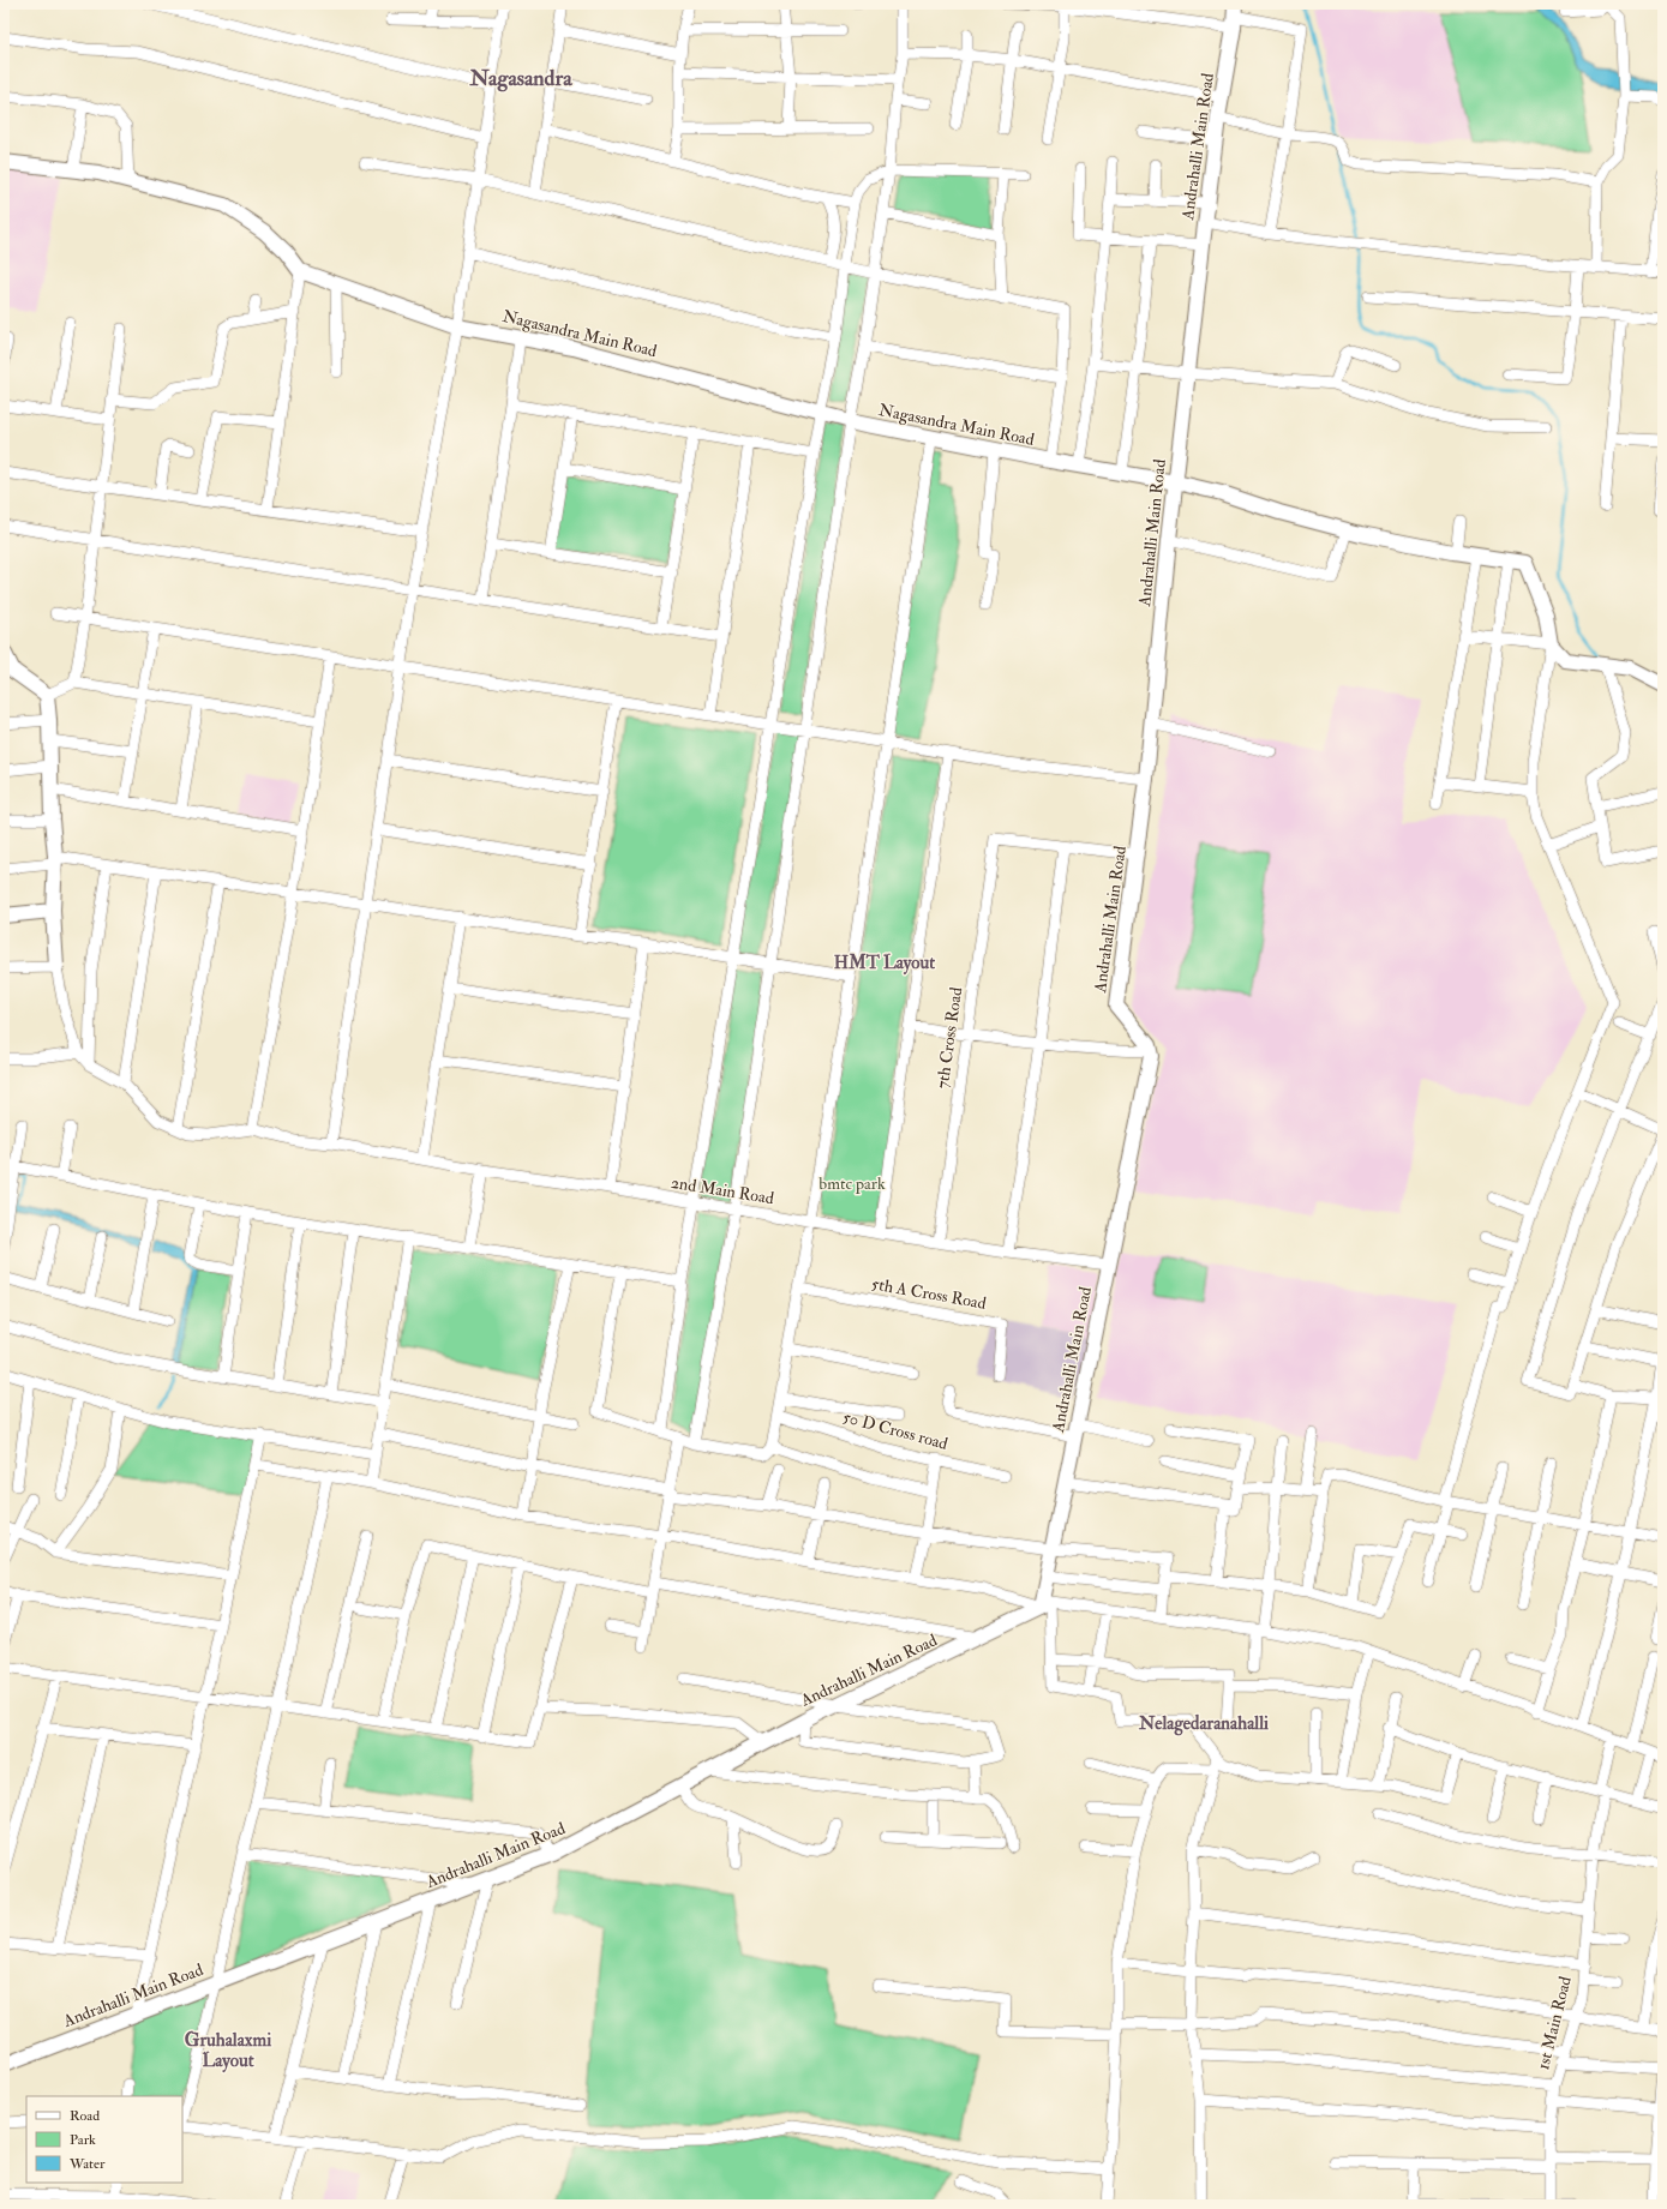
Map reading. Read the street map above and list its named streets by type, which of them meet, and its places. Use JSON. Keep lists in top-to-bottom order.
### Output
{
  "streets": {
    "main road": ["Andrahalli Main Road", "Nagasandra Main Road"],
    "street": [
      "7th Cross Road",
      "2nd Main Road",
      "5th A Cross Road",
      "50 D Cross road",
      "1st Main Road"
    ]
  },
  "crossings": [
    ["Andrahalli Main Road", "Nagasandra Main Road"],
    ["Andrahalli Main Road", "2nd Main Road"],
    ["7th Cross Road", "2nd Main Road"]
  ],
  "districts": [
    "Nagasandra",
    "HMT Layout",
    "Nelagedaranahalli",
    "Gruhalaxmi Layout"
  ],
  "parks": ["bmtc park"],
  "legend": ["Road", "Park", "Water"]
}
